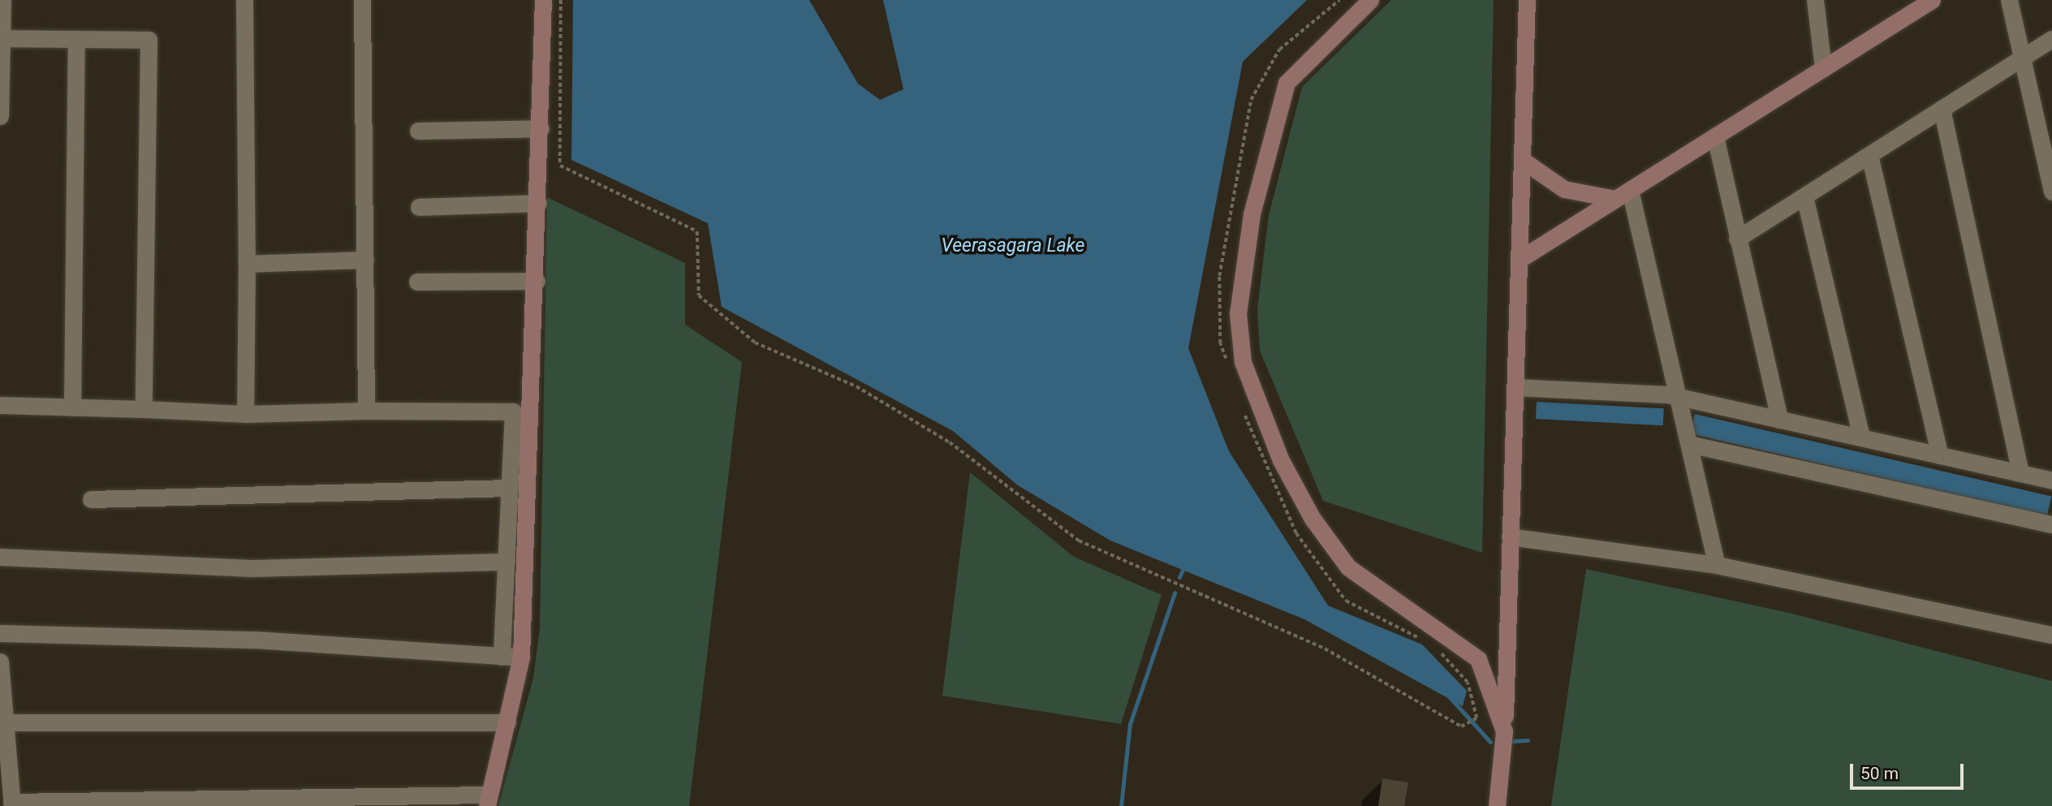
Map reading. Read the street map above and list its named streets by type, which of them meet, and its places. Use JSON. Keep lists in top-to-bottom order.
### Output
{
  "water": ["Veerasagara Lake"],
  "scale_bar": "50 m"
}
